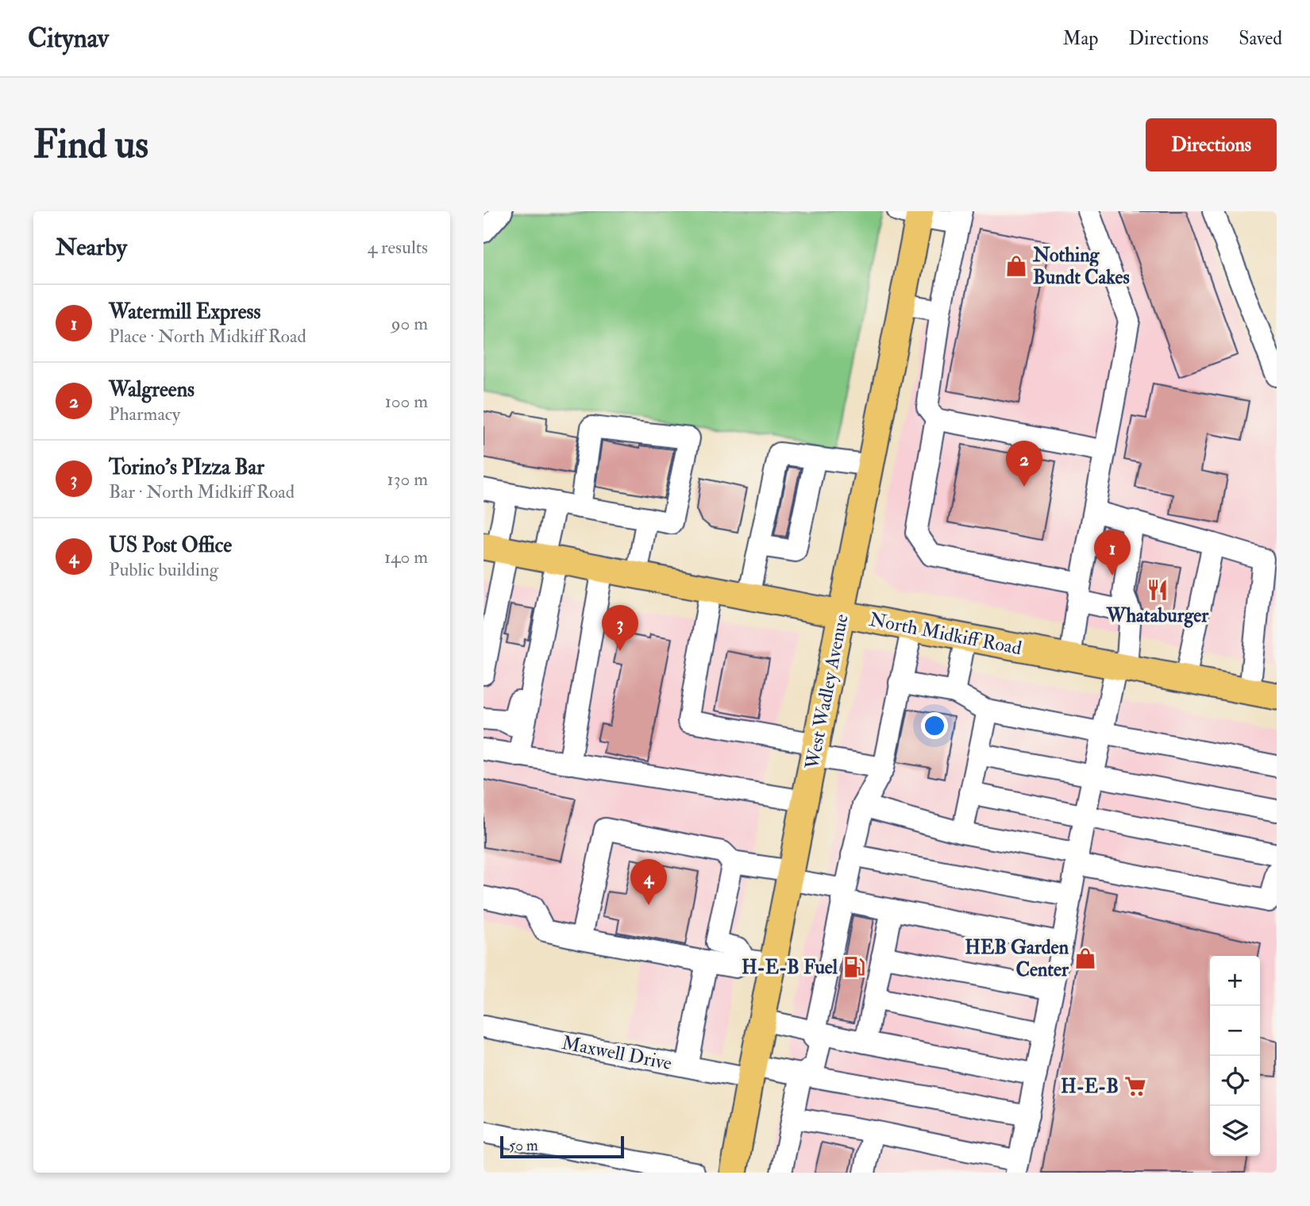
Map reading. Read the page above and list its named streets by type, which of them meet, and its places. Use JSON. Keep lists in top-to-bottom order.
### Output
{
  "streets": {
    "main road": ["North Midkiff Road", "West Wadley Avenue"],
    "street": ["Maxwell Drive"]
  },
  "crossings": [
    ["North Midkiff Road", "West Wadley Avenue"],
    ["West Wadley Avenue", "Maxwell Drive"]
  ],
  "places": {
    "shop": ["Nothing Bundt Cakes", "HEB Garden Center"],
    "restaurant": ["Whataburger"],
    "fuel station": ["H-E-B Fuel"],
    "supermarket": ["H-E-B"]
  },
  "scale_bar": "50 m",
  "page": {
    "header": "Citynav",
    "nav": ["Map", "Directions", "Saved"],
    "buttons": "Directions",
    "title": "Find us",
    "heading": ["Nearby", "4 results"],
    "list": [
      {
        "mark": "1",
        "name": "Watermill Express",
        "note": "Place · North Midkiff Road",
        "value": "90 m"
      },
      {
        "mark": "2",
        "name": "Walgreens",
        "note": "Pharmacy",
        "value": "100 m"
      },
      {
        "mark": "3",
        "name": "Torino's PIzza Bar",
        "note": "Bar · North Midkiff Road",
        "value": "130 m"
      },
      {
        "mark": "4",
        "name": "US Post Office",
        "note": "Public building",
        "value": "140 m"
      }
    ],
    "pins": [
      "2",
      "1",
      "3",
      "4"
    ],
    "map_buttons": ["+", "−"],
    "scale": "50 m"
  }
}
